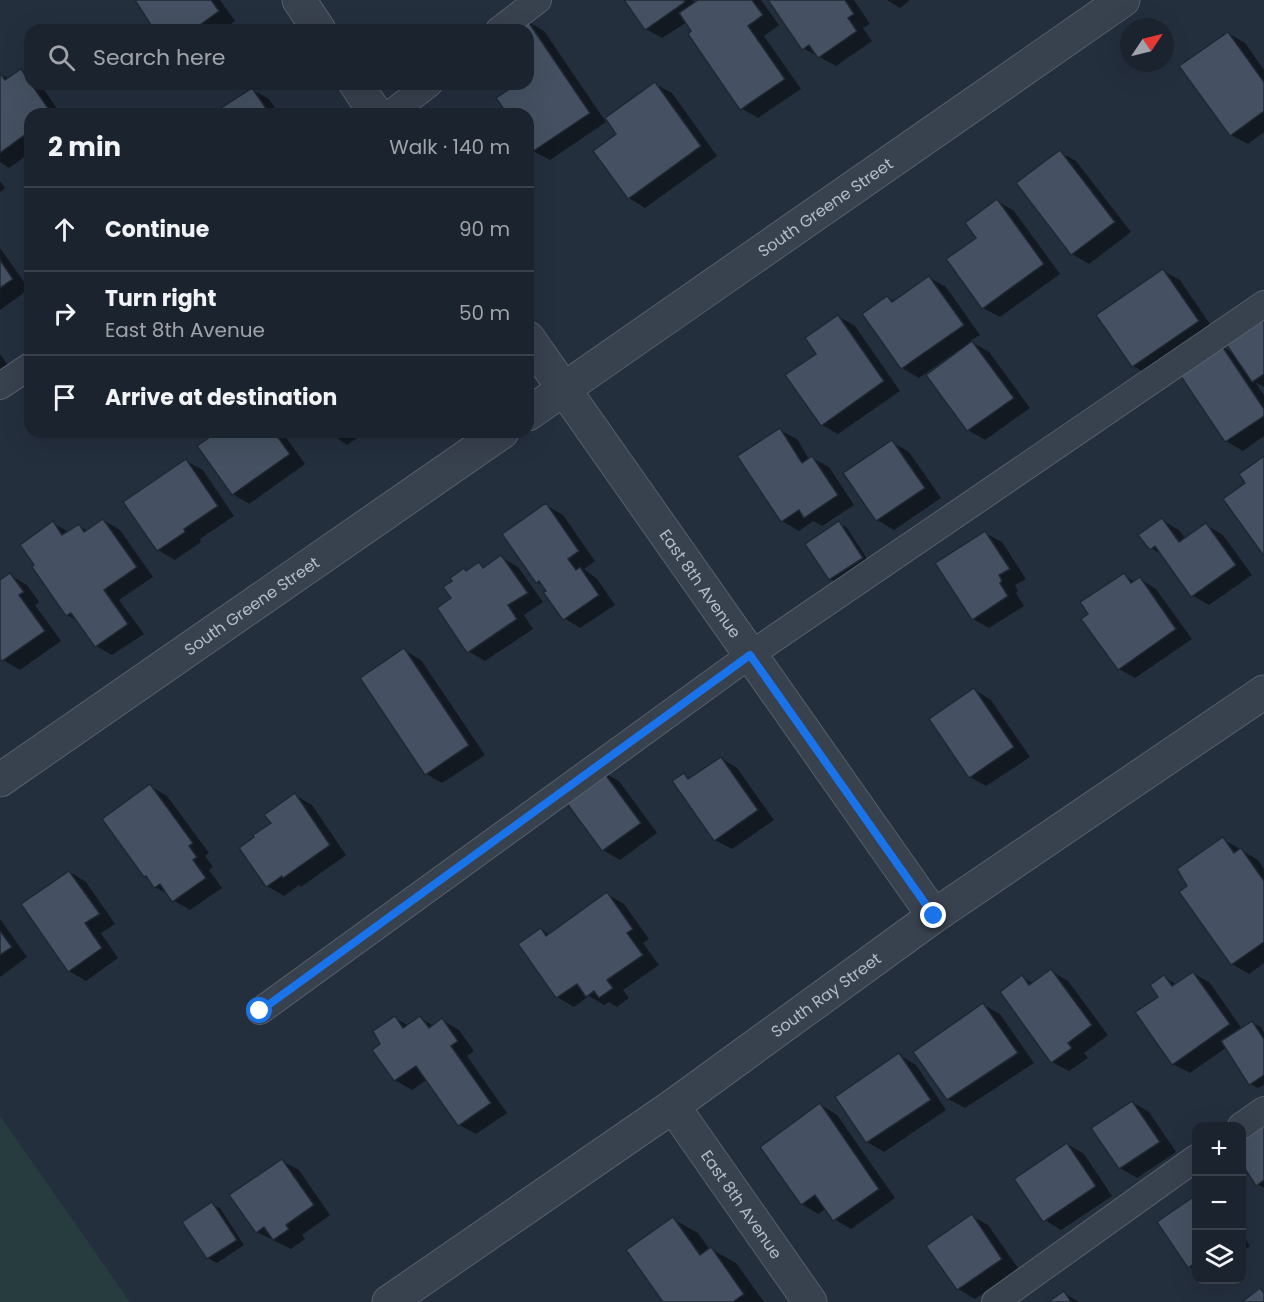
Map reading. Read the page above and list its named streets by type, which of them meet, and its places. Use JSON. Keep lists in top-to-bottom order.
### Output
{
  "streets": {
    "street": ["South Greene Street", "East 8th Avenue", "South Ray Street"]
  },
  "crossings": [
    ["South Greene Street", "East 8th Avenue"],
    ["East 8th Avenue", "South Ray Street"]
  ],
  "north": "top right",
  "page": {
    "search": "Search here",
    "heading": ["2 min", "Walk · 140 m"],
    "list": [
      ["Continue", "90 m"],
      ["Turn right", "East 8th Avenue", "50 m"],
      "Arrive at destination"
    ],
    "map_buttons": ["+", "−"]
  }
}
